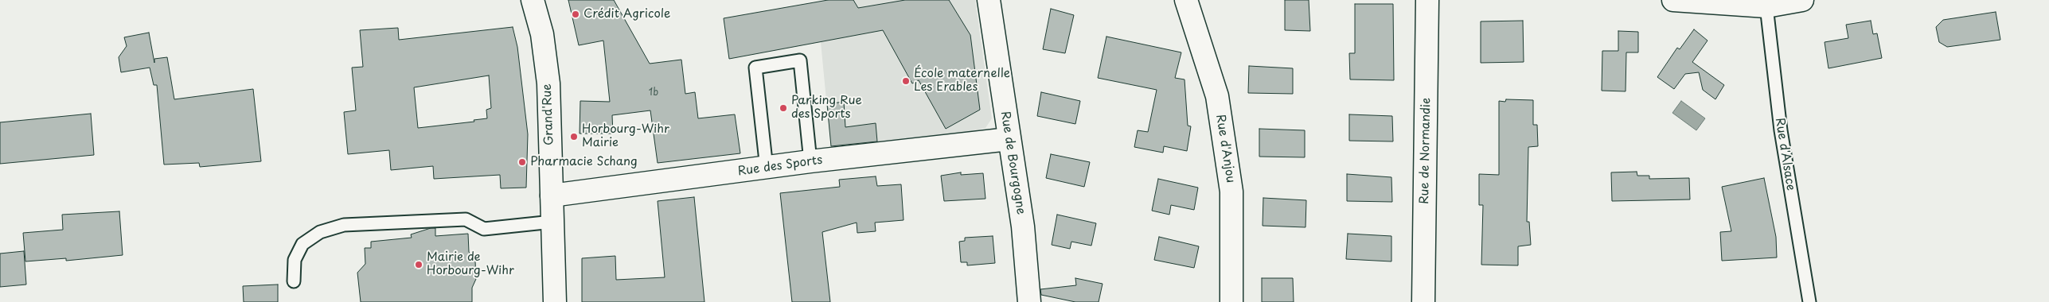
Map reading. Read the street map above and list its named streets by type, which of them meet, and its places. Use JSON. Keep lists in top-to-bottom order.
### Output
{
  "streets": {
    "street": [
      "Grand'Rue",
      "Rue d'Anjou",
      "Rue de Normandie",
      "Rue de Bourgogne",
      "Rue des Sports"
    ],
    "lane": ["Rue d'Alsace"]
  },
  "crossings": [
    ["Grand'Rue", "Rue des Sports"],
    ["Rue de Bourgogne", "Rue des Sports"]
  ],
  "places": [
    "Crédit Agricole",
    "École maternelle Les Erables",
    "Parking Rue des Sports",
    "Horbourg-Wihr Mairie",
    "Pharmacie Schang",
    "Mairie de Horbourg-Wihr"
  ],
  "house_numbers": ["1b"]
}
